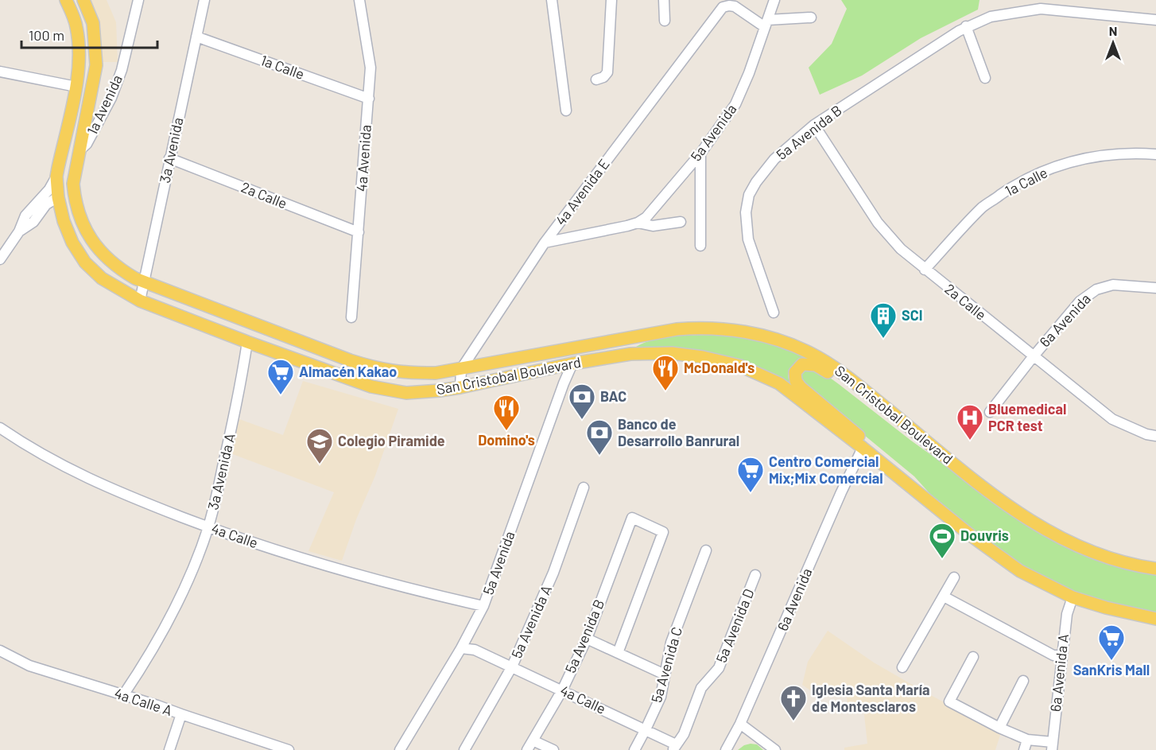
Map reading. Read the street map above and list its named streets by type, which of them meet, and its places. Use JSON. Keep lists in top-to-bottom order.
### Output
{
  "streets": {
    "main road": ["San Cristobal Boulevard"],
    "street": [
      "1a Calle",
      "1a Avenida",
      "5a Avenida",
      "5a Avenida B",
      "3a Avenida",
      "4a Avenida",
      "4a Avenida E",
      "2a Calle",
      "6a Avenida",
      "3a Avenida A",
      "4a Calle",
      "5a Avenida A",
      "5a Avenida D",
      "5a Avenida C",
      "6a Avenida A",
      "4a Calle A"
    ]
  },
  "crossings": [
    ["1a Calle", "3a Avenida"],
    ["1a Calle", "4a Avenida"],
    ["1a Calle", "2a Calle"],
    ["1a Avenida", "San Cristobal Boulevard"],
    ["5a Avenida", "4a Avenida E"],
    ["5a Avenida", "San Cristobal Boulevard"],
    ["5a Avenida", "4a Calle"],
    ["5a Avenida B", "2a Calle"],
    ["5a Avenida B", "4a Calle"],
    ["3a Avenida", "2a Calle"],
    ["3a Avenida", "San Cristobal Boulevard"],
    ["4a Avenida", "2a Calle"],
    ["4a Avenida E", "San Cristobal Boulevard"],
    ["2a Calle", "6a Avenida"],
    ["6a Avenida", "San Cristobal Boulevard"],
    ["San Cristobal Boulevard", "3a Avenida A"],
    ["San Cristobal Boulevard", "6a Avenida A"],
    ["3a Avenida A", "4a Calle"],
    ["3a Avenida A", "4a Calle A"],
    ["4a Calle", "5a Avenida A"],
    ["4a Calle", "5a Avenida D"],
    ["4a Calle", "5a Avenida C"]
  ],
  "places": {
    "building": ["SCI"],
    "restaurant": ["McDonald's", "Domino's"],
    "supermarket": ["Almacén Kakao", "Centro Comercial Mix;Mix Comercial", "SanKris Mall"],
    "bank": ["BAC", "Banco de Desarrollo Banrural"],
    "hospital": ["Bluemedical PCR test"],
    "school or university": ["Colegio Piramide"],
    "sports": ["Douvris"],
    "church": ["Iglesia Santa María de Montesclaros"]
  },
  "scale_bar": "100 m",
  "north": "top"
}
